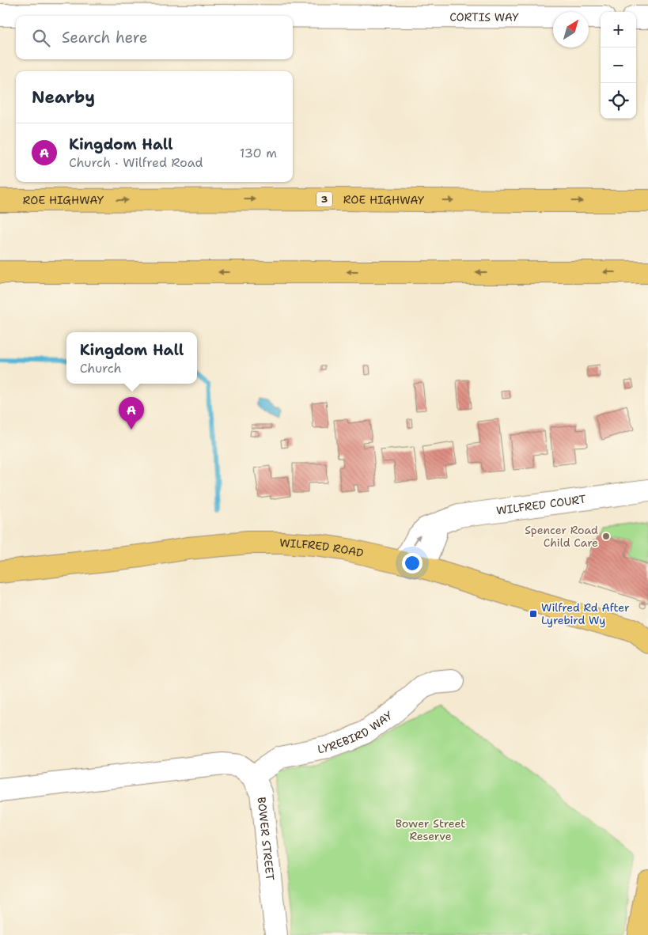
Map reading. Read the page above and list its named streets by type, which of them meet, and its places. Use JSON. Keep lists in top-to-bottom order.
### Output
{
  "streets": {
    "main road": ["3", "ROE HIGHWAY", "WILFRED ROAD"],
    "street": [
      "CORTIS WAY",
      "WILFRED COURT",
      "LYREBIRD WAY",
      "BOWER STREET"
    ]
  },
  "crossings": [
    ["WILFRED COURT", "WILFRED ROAD"],
    ["LYREBIRD WAY", "BOWER STREET"]
  ],
  "parks": ["Bower Street Reserve"],
  "places": {
    "other": ["Spencer Road Child Care"],
    "transit": ["Wilfred Rd After Lyrebird Wy"]
  },
  "north": "top right",
  "page": {
    "map_buttons": ["+", "−"],
    "search": "Search here",
    "heading": "Nearby",
    "list": [
      {
        "mark": "A",
        "name": "Kingdom Hall",
        "note": "Church · Wilfred Road",
        "value": "130 m"
      }
    ],
    "popup": ["Kingdom Hall", "Church"],
    "pins": "A"
  }
}
